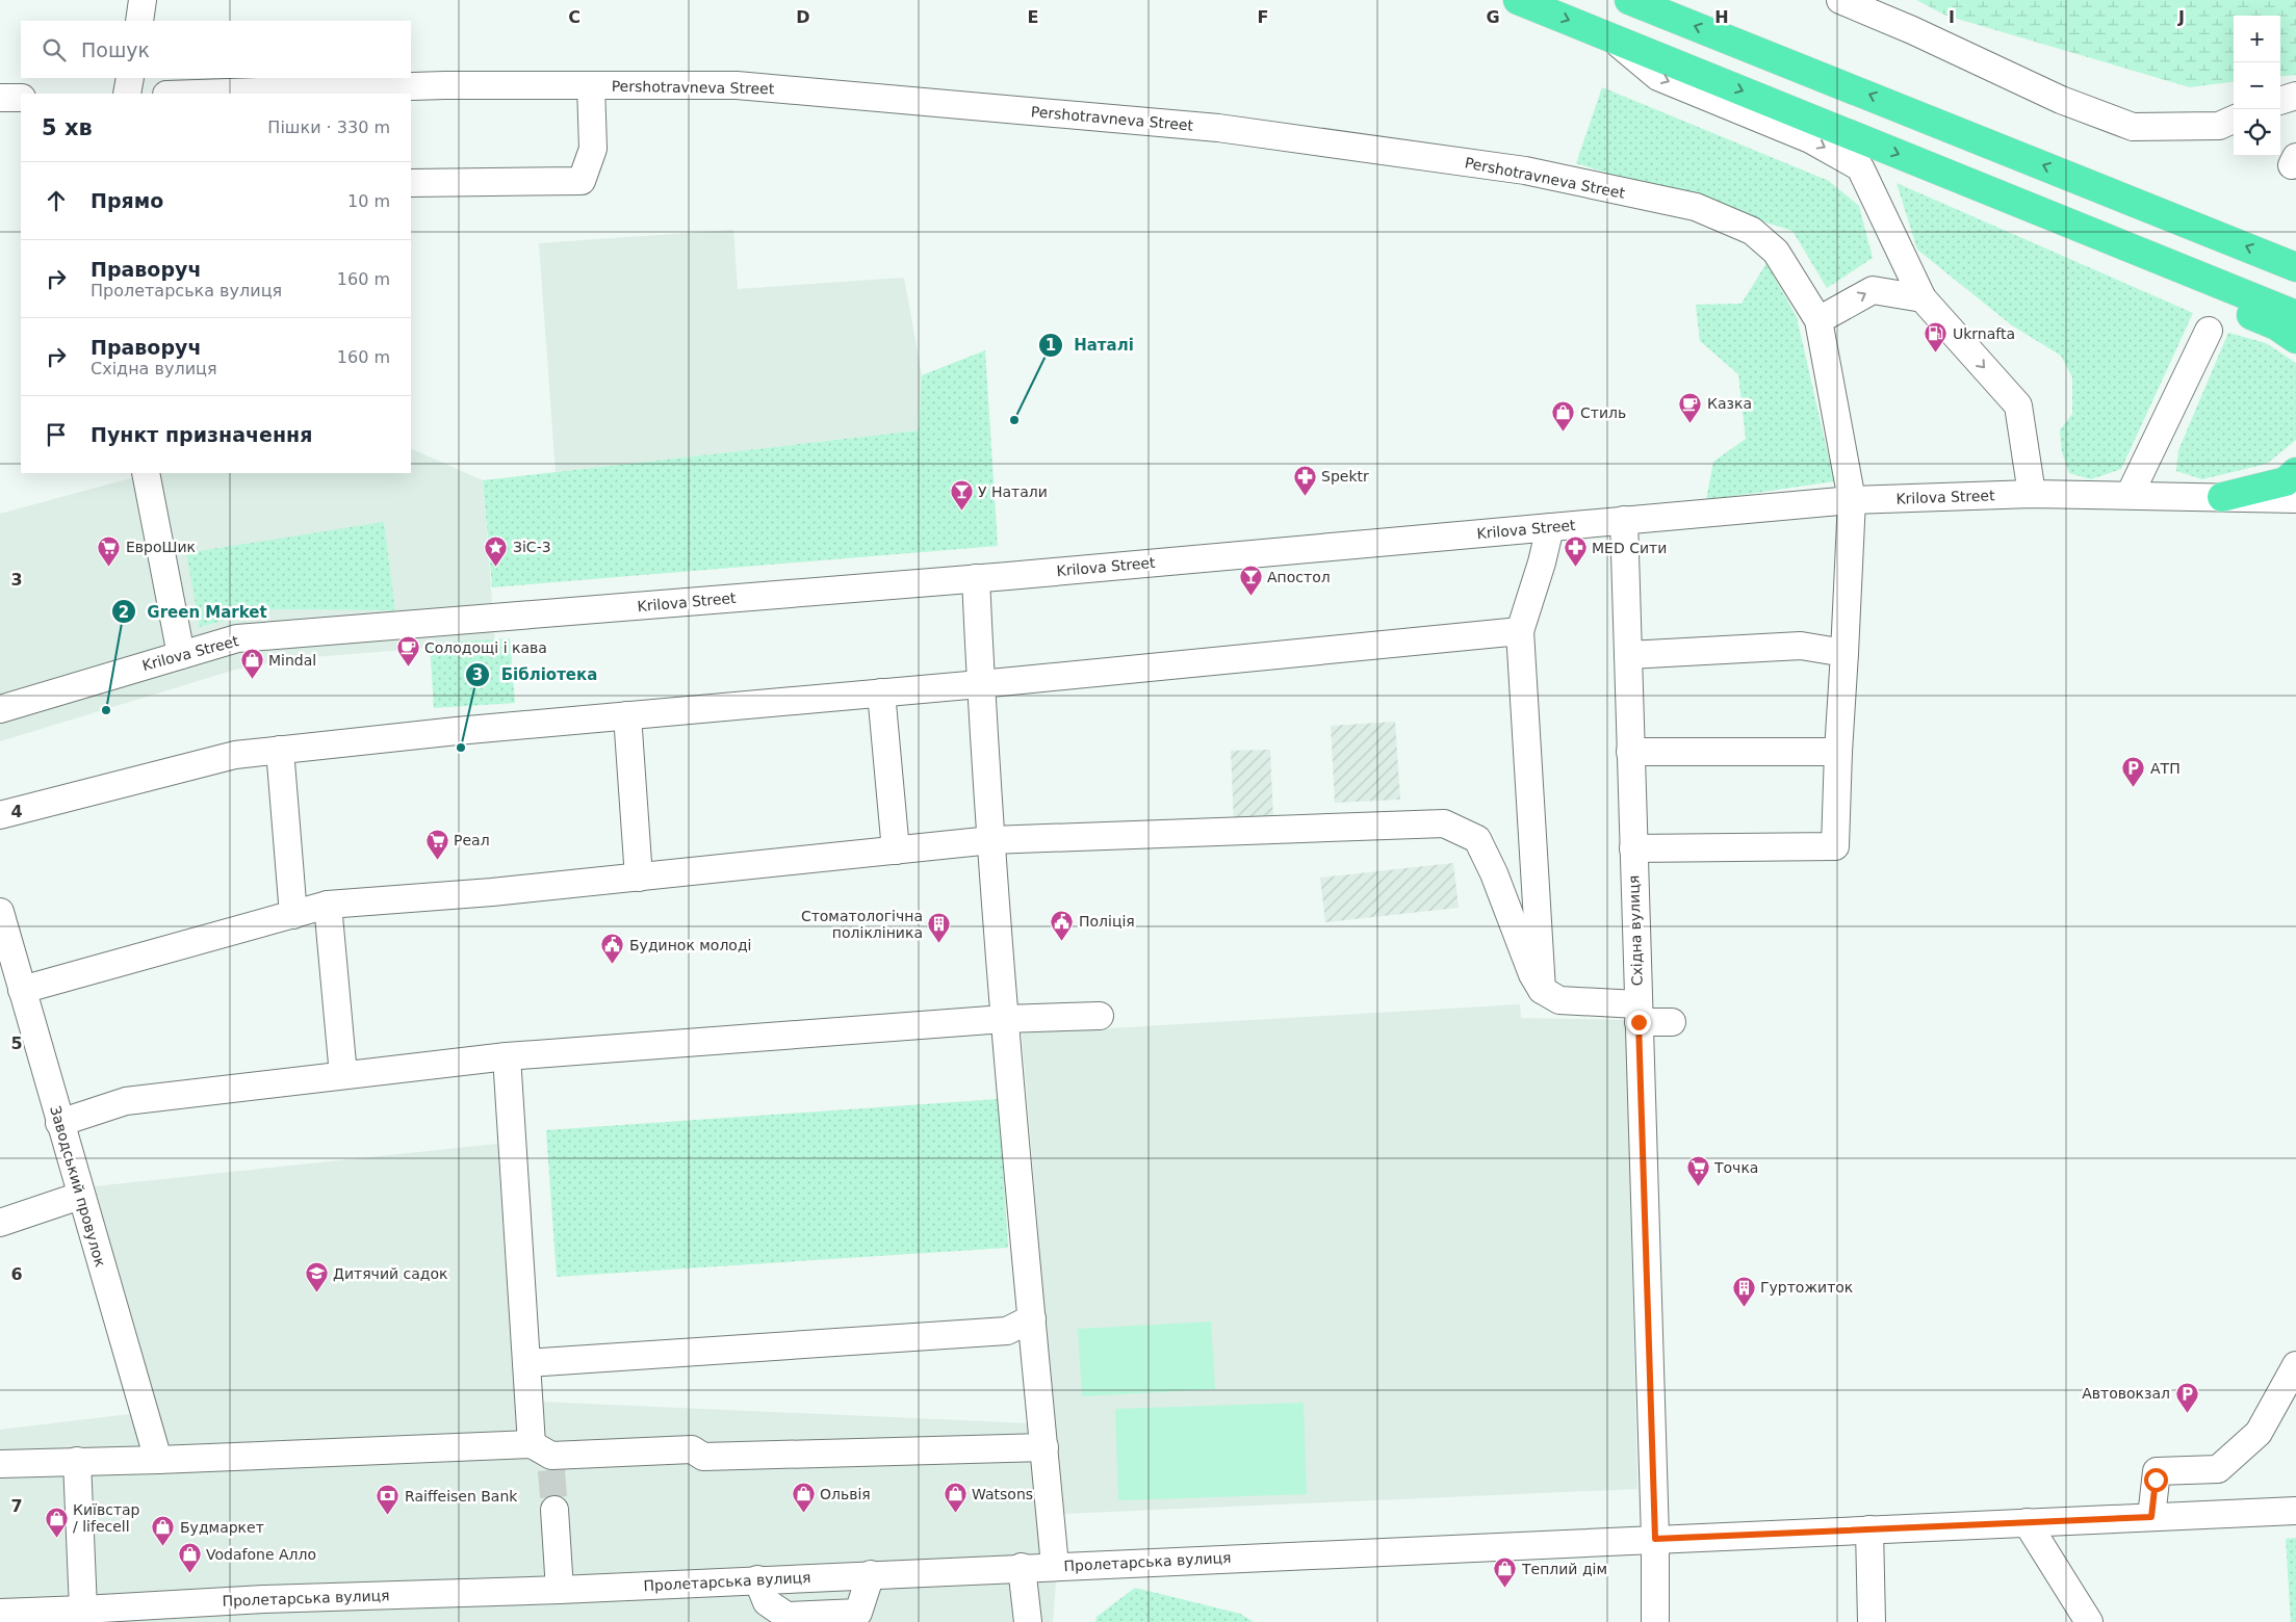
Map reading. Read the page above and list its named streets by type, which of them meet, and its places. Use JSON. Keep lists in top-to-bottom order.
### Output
{
  "streets": {
    "street": [
      "Pershotravneva Street",
      "Krilova Street",
      "Східна вулиця",
      "Заводський провулок",
      "Пролетарська вулиця"
    ]
  },
  "crossings": [
    ["Pershotravneva Street", "Krilova Street"],
    ["Pershotravneva Street", "Східна вулиця"],
    ["Krilova Street", "Східна вулиця"],
    ["Східна вулиця", "Пролетарська вулиця"]
  ],
  "places": {
    "fuel station": ["Ukrnafta"],
    "other": ["Наталі", "Green Market", "Бібліотека"],
    "cafe": ["Казка", "Солодощі і кава"],
    "shop": [
      "Стиль",
      "Mindal",
      "Ольвія",
      "Watsons",
      "Київстар / lifecell",
      "Будмаркет",
      "Vodafone Алло",
      "Теплий дім"
    ],
    "pharmacy": ["Spektr", "MED Сити"],
    "bar": ["У Натали", "Апостол"],
    "supermarket": ["ЕвроШик", "Реал", "Точка"],
    "place": ["ЗіС-3"],
    "parking": ["АТП", "Автовокзал"],
    "public building": ["Поліція", "Будинок молоді"],
    "building": ["Стоматологічна полікліника", "Гуртожиток"],
    "school or university": ["Дитячий садок"],
    "bank": ["Raiffeisen Bank"]
  },
  "page": {
    "map_buttons": ["+", "−"],
    "search": "Пошук",
    "heading": ["5 хв", "Пішки · 330 m"],
    "list": [
      ["Прямо", "10 m"],
      ["Праворуч", "Пролетарська вулиця", "160 m"],
      ["Праворуч", "Східна вулиця", "160 m"],
      "Пункт призначення"
    ]
  },
  "grid": {
    "columns": [
      "C",
      "D",
      "E",
      "F",
      "G",
      "H",
      "I",
      "J"
    ],
    "rows": [
      "3",
      "4",
      "5",
      "6",
      "7"
    ]
  }
}
